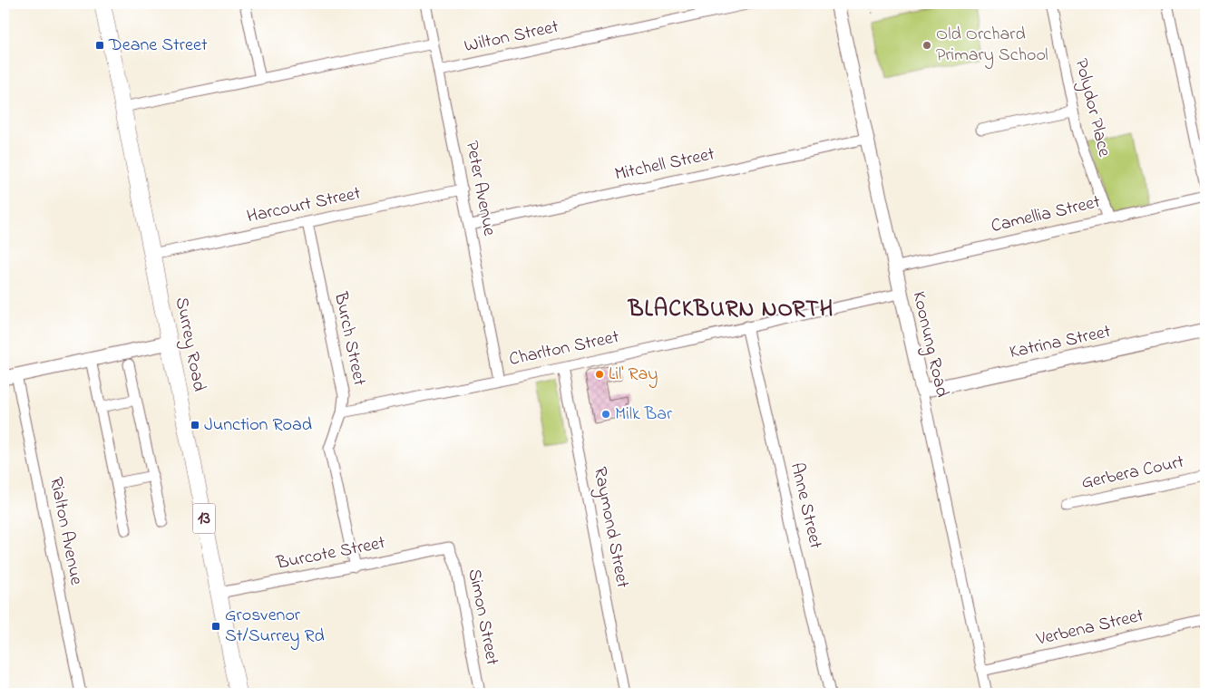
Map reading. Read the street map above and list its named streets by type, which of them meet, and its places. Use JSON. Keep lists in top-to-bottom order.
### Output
{
  "streets": {
    "main road": ["Surrey Road", "13"],
    "street": [
      "Wilton Street",
      "Polydor Place",
      "Mitchell Street",
      "Peter Avenue",
      "Harcourt Street",
      "Camellia Street",
      "Burch Street",
      "Katrina Street",
      "Koonung Road",
      "Charlton Street",
      "Gerbera Court",
      "Anne Street",
      "Raymond Street",
      "Rialton Avenue",
      "Burcote Street",
      "Simon Street",
      "Verbena Street"
    ]
  },
  "crossings": [
    ["Wilton Street", "Peter Avenue"],
    ["Polydor Place", "Camellia Street"],
    ["Mitchell Street", "Peter Avenue"],
    ["Mitchell Street", "Koonung Road"],
    ["Peter Avenue", "Harcourt Street"],
    ["Peter Avenue", "Charlton Street"],
    ["Harcourt Street", "Burch Street"],
    ["Harcourt Street", "Surrey Road"],
    ["Camellia Street", "Koonung Road"],
    ["Burch Street", "Charlton Street"],
    ["Burch Street", "Burcote Street"],
    ["Katrina Street", "Koonung Road"],
    ["Surrey Road", "Burcote Street"],
    ["Koonung Road", "Charlton Street"],
    ["Koonung Road", "Verbena Street"],
    ["Charlton Street", "Anne Street"],
    ["Charlton Street", "Raymond Street"],
    ["Burcote Street", "Simon Street"]
  ],
  "districts": ["BLACKBURN NORTH"],
  "places": {
    "transit": ["Deane Street", "Junction Road", "Grosvenor St/Surrey Rd"],
    "other": ["Old Orchard Primary School", "Lil' Ray", "Milk Bar"]
  }
}
